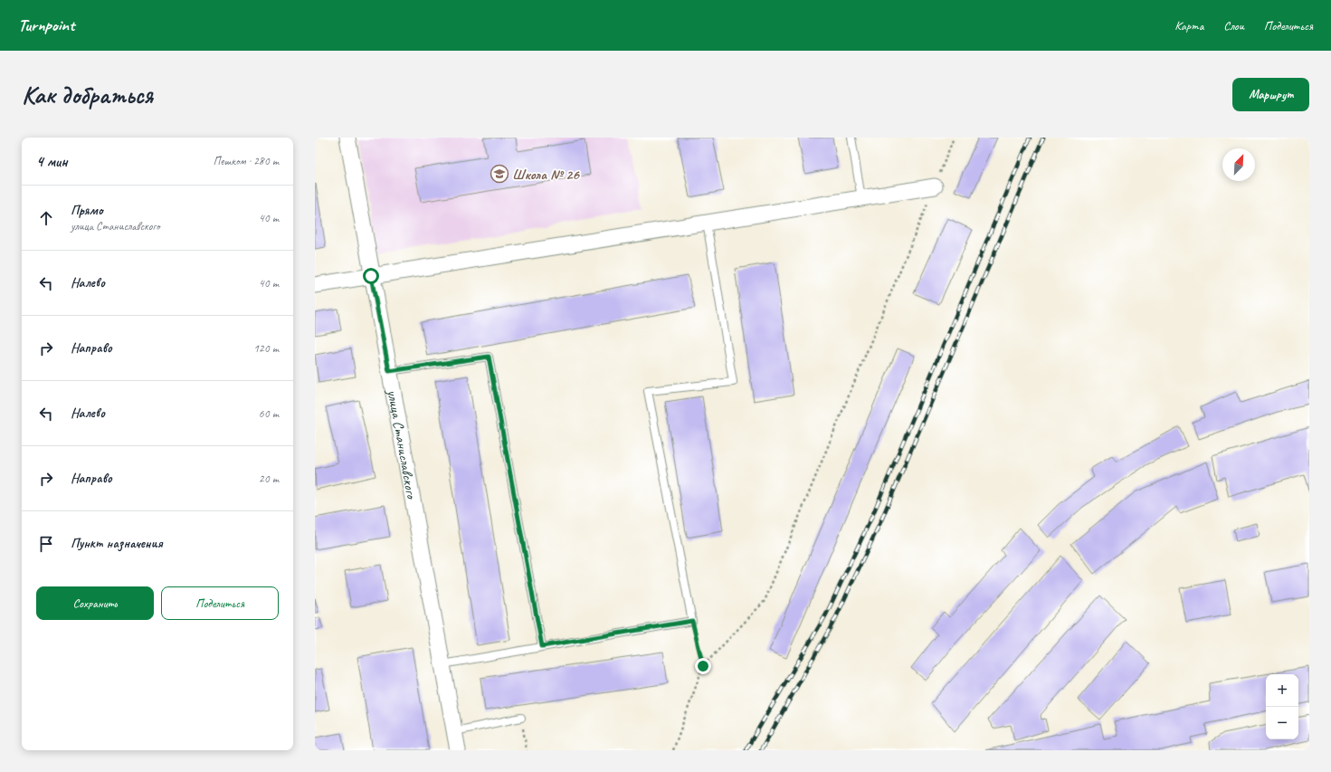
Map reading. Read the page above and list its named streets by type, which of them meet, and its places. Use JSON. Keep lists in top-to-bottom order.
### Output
{
  "streets": {
    "street": ["улица Станиславского"]
  },
  "places": {
    "school or university": ["Школа № 26"]
  },
  "north": "top right",
  "page": {
    "header": "Turnpoint",
    "nav": ["Карта", "Слои", "Поделиться"],
    "buttons": [
      "Маршрут",
      ["Сохранить", "Поделиться"]
    ],
    "title": "Как добраться",
    "heading": ["4 мин", "Пешком · 280 m"],
    "list": [
      ["Прямо", "улица Станиславского", "40 m"],
      ["Налево", "40 m"],
      ["Направо", "120 m"],
      ["Налево", "60 m"],
      ["Направо", "20 m"],
      "Пункт назначения"
    ],
    "map_buttons": ["+", "−"]
  }
}
